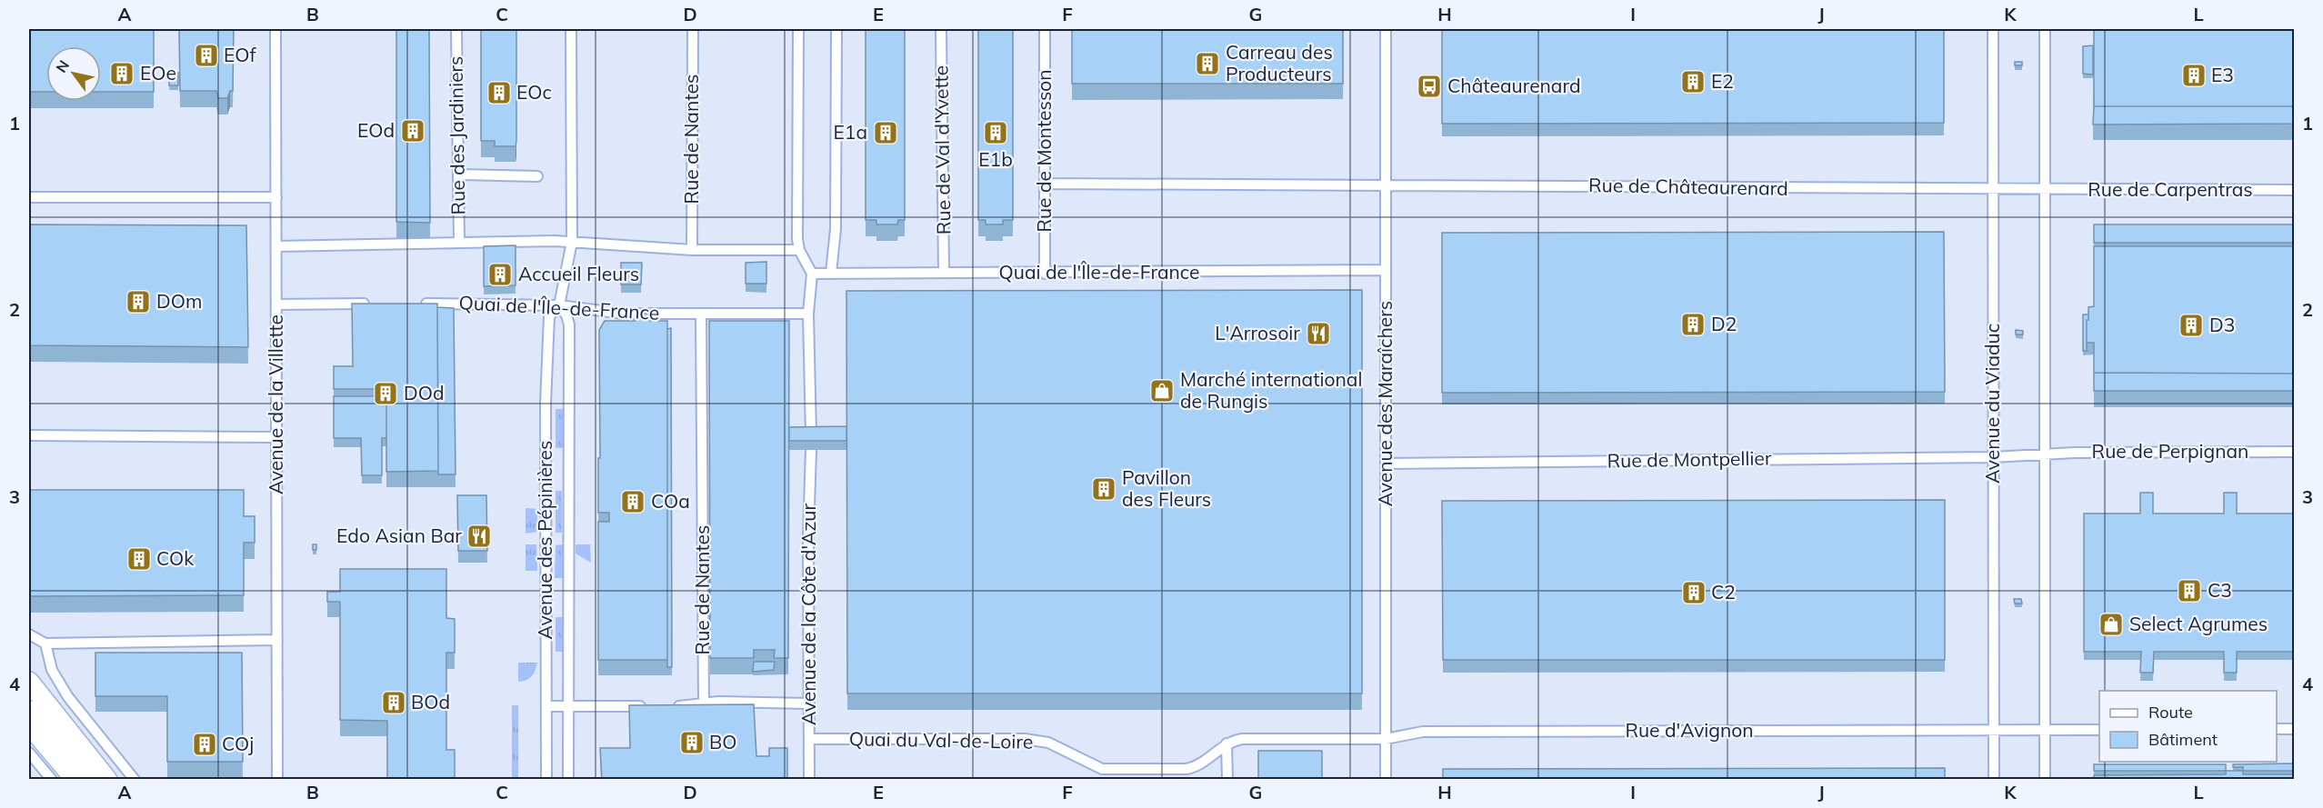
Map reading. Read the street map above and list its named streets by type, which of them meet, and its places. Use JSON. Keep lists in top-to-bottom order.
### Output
{
  "streets": {
    "lane": [
      "Rue des Jardiniers",
      "Rue de Nantes",
      "Rue de Val d'Yvette",
      "Rue de Montesson",
      "Rue de Châteaurenard",
      "Rue de Carpentras",
      "Quai de l'Île-de-France",
      "Avenue des Maraîchers",
      "Avenue du Viaduc",
      "Avenue de la Villette",
      "Rue de Perpignan",
      "Rue de Montpellier",
      "Avenue des Pépinières",
      "Avenue de la Côte d'Azur",
      "Rue d'Avignon",
      "Quai du Val-de-Loire"
    ]
  },
  "crossings": [
    ["Rue de Nantes", "Quai de l'Île-de-France"],
    ["Rue de Val d'Yvette", "Quai de l'Île-de-France"],
    ["Rue de Montesson", "Rue de Châteaurenard"],
    ["Rue de Montesson", "Quai de l'Île-de-France"],
    ["Rue de Châteaurenard", "Rue de Carpentras"],
    ["Rue de Châteaurenard", "Avenue des Maraîchers"],
    ["Rue de Châteaurenard", "Avenue du Viaduc"],
    ["Quai de l'Île-de-France", "Avenue des Maraîchers"],
    ["Quai de l'Île-de-France", "Avenue des Pépinières"],
    ["Avenue des Maraîchers", "Rue de Montpellier"],
    ["Avenue des Maraîchers", "Rue d'Avignon"],
    ["Avenue des Maraîchers", "Quai du Val-de-Loire"],
    ["Avenue du Viaduc", "Rue de Perpignan"],
    ["Avenue du Viaduc", "Rue de Montpellier"],
    ["Avenue du Viaduc", "Rue d'Avignon"],
    ["Rue de Perpignan", "Rue de Montpellier"],
    ["Avenue de la Côte d'Azur", "Quai du Val-de-Loire"],
    ["Rue d'Avignon", "Quai du Val-de-Loire"]
  ],
  "places": {
    "building": [
      "EOf",
      "Carreau des Producteurs",
      "EOe",
      "E3",
      "E2",
      "EOc",
      "EOd",
      "E1a",
      "E1b",
      "Accueil Fleurs",
      "DOm",
      "D2",
      "D3",
      "DOd",
      "Pavillon des Fleurs",
      "COa",
      "COk",
      "C3",
      "C2",
      "BOd",
      "BO",
      "COj"
    ],
    "bus stop": ["Châteaurenard"],
    "restaurant": ["L'Arrosoir", "Edo Asian Bar"],
    "shop": ["Marché international de Rungis", "Select Agrumes"]
  },
  "legend": ["Route", "Bâtiment"],
  "north": "top left",
  "grid": {
    "columns": [
      "A",
      "B",
      "C",
      "D",
      "E",
      "F",
      "G",
      "H",
      "I",
      "J",
      "K",
      "L"
    ],
    "rows": [
      "1",
      "2",
      "3",
      "4"
    ]
  }
}
